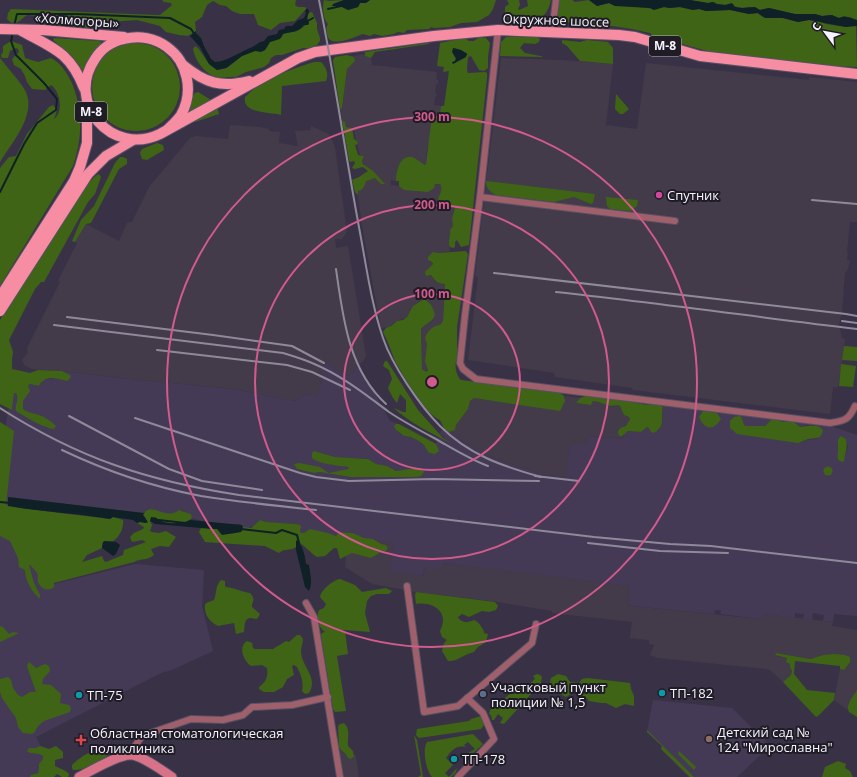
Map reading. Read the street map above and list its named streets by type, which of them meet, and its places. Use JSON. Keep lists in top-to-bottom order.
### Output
{
  "streets": {
    "main road": ["«Холмогоры»", "Окружное шоссе", "М-8"]
  },
  "crossings": [
    ["«Холмогоры»", "Окружное шоссе"]
  ],
  "places": {
    "other": [
      "Спутник",
      "ТП-182",
      "Участковый пункт полиции № 1,5",
      "ТП-75",
      "Детский сад № 124 \"Мирославна\"",
      "ТП-178"
    ],
    "health": ["Областная стоматологическая поликлиника"]
  },
  "north": "top left",
  "rings": ["300 m", "200 m", "100 m"]
}
